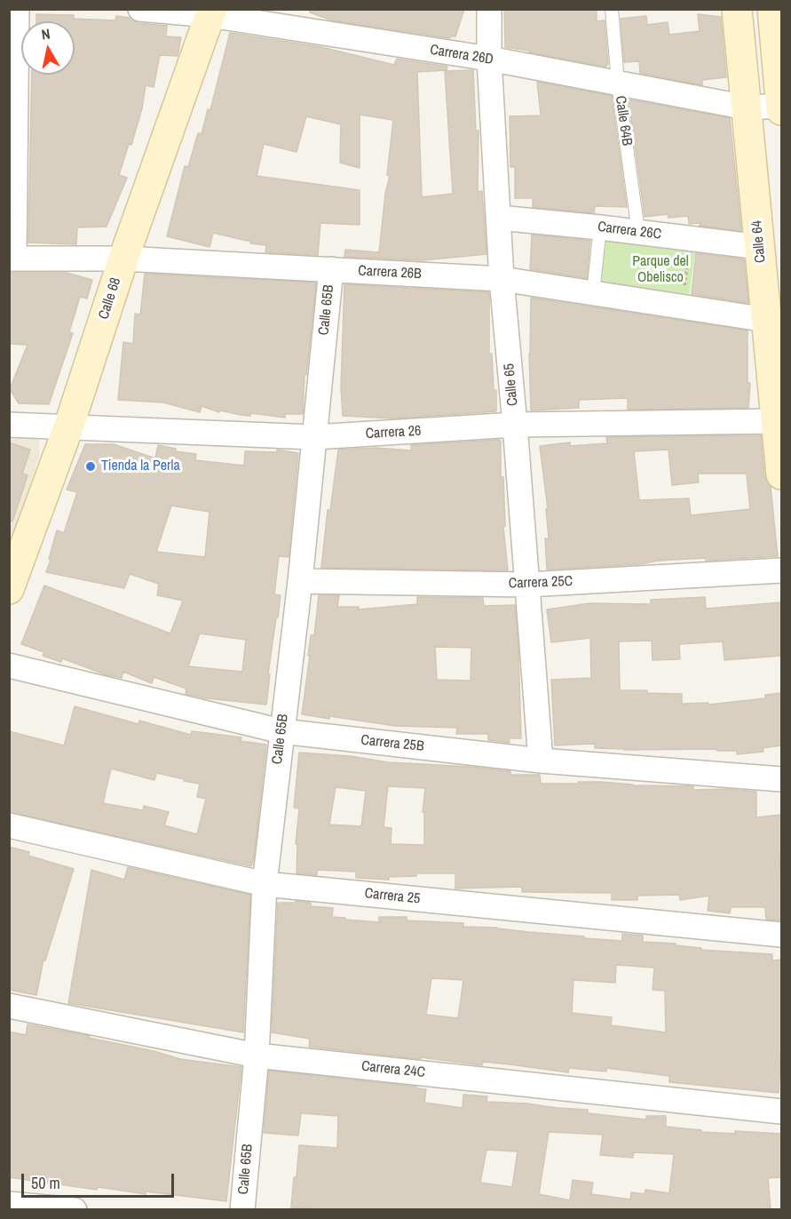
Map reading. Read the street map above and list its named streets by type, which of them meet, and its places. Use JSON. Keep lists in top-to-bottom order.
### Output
{
  "streets": {
    "street": [
      "Carrera 26D",
      "Carrera 26C",
      "Calle 64",
      "Carrera 26B",
      "Calle 68",
      "Calle 65B",
      "Calle 65",
      "Carrera 26",
      "Carrera 25C",
      "Carrera 25B",
      "Carrera 25",
      "Carrera 24C"
    ],
    "lane": ["Calle 64B"]
  },
  "crossings": [
    ["Carrera 26D", "Calle 64B"],
    ["Carrera 26D", "Calle 64"],
    ["Carrera 26D", "Calle 68"],
    ["Carrera 26D", "Calle 65"],
    ["Calle 64B", "Carrera 26C"],
    ["Carrera 26C", "Calle 64"],
    ["Carrera 26C", "Calle 65"],
    ["Calle 64", "Carrera 26B"],
    ["Calle 64", "Carrera 26"],
    ["Carrera 26B", "Calle 68"],
    ["Carrera 26B", "Calle 65B"],
    ["Carrera 26B", "Calle 65"],
    ["Calle 68", "Carrera 26"],
    ["Calle 65B", "Carrera 26"],
    ["Calle 65B", "Carrera 25C"],
    ["Calle 65B", "Carrera 25B"],
    ["Calle 65B", "Carrera 25"],
    ["Calle 65B", "Carrera 24C"],
    ["Calle 65", "Carrera 26"],
    ["Calle 65", "Carrera 25C"],
    ["Calle 65", "Carrera 25B"]
  ],
  "parks": ["Parque del Obelisco"],
  "places": ["Tienda la Perla"],
  "scale_bar": "50 m",
  "north": "top"
}
